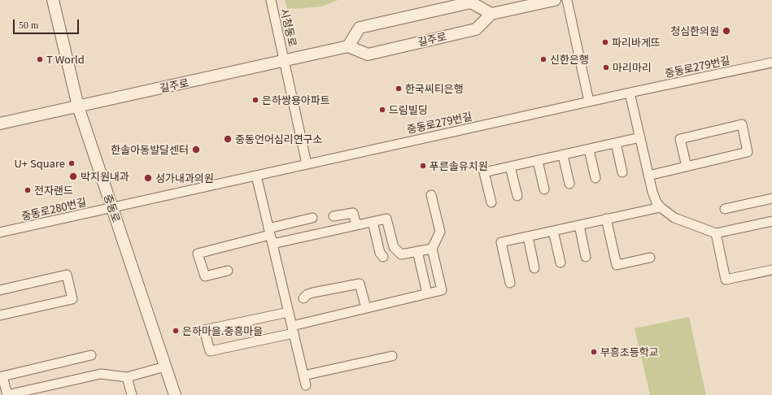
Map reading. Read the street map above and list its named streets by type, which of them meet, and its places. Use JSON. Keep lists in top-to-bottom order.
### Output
{
  "streets": {
    "street": [
      "시청동로",
      "길주로",
      "중동로279번길",
      "중동로",
      "중동로280번길"
    ]
  },
  "crossings": [
    ["시청동로", "길주로"],
    ["시청동로", "중동로279번길"],
    ["길주로", "중동로"],
    ["중동로279번길", "중동로"],
    ["중동로279번길", "중동로280번길"],
    ["중동로", "중동로280번길"]
  ],
  "places": [
    "청심한의원",
    "파리바게뜨",
    "T World",
    "신한은행",
    "마리마리",
    "한국씨티은행",
    "은하쌍용아파트",
    "드림빌딩",
    "중동언어심리연구소",
    "한솔아동발달센터",
    "U+ Square",
    "푸른솔유치원",
    "박지원내과",
    "성가내과의원",
    "전자랜드",
    "은하마을.중흥마을",
    "부흥초등학교"
  ],
  "scale_bar": "50 m"
}
